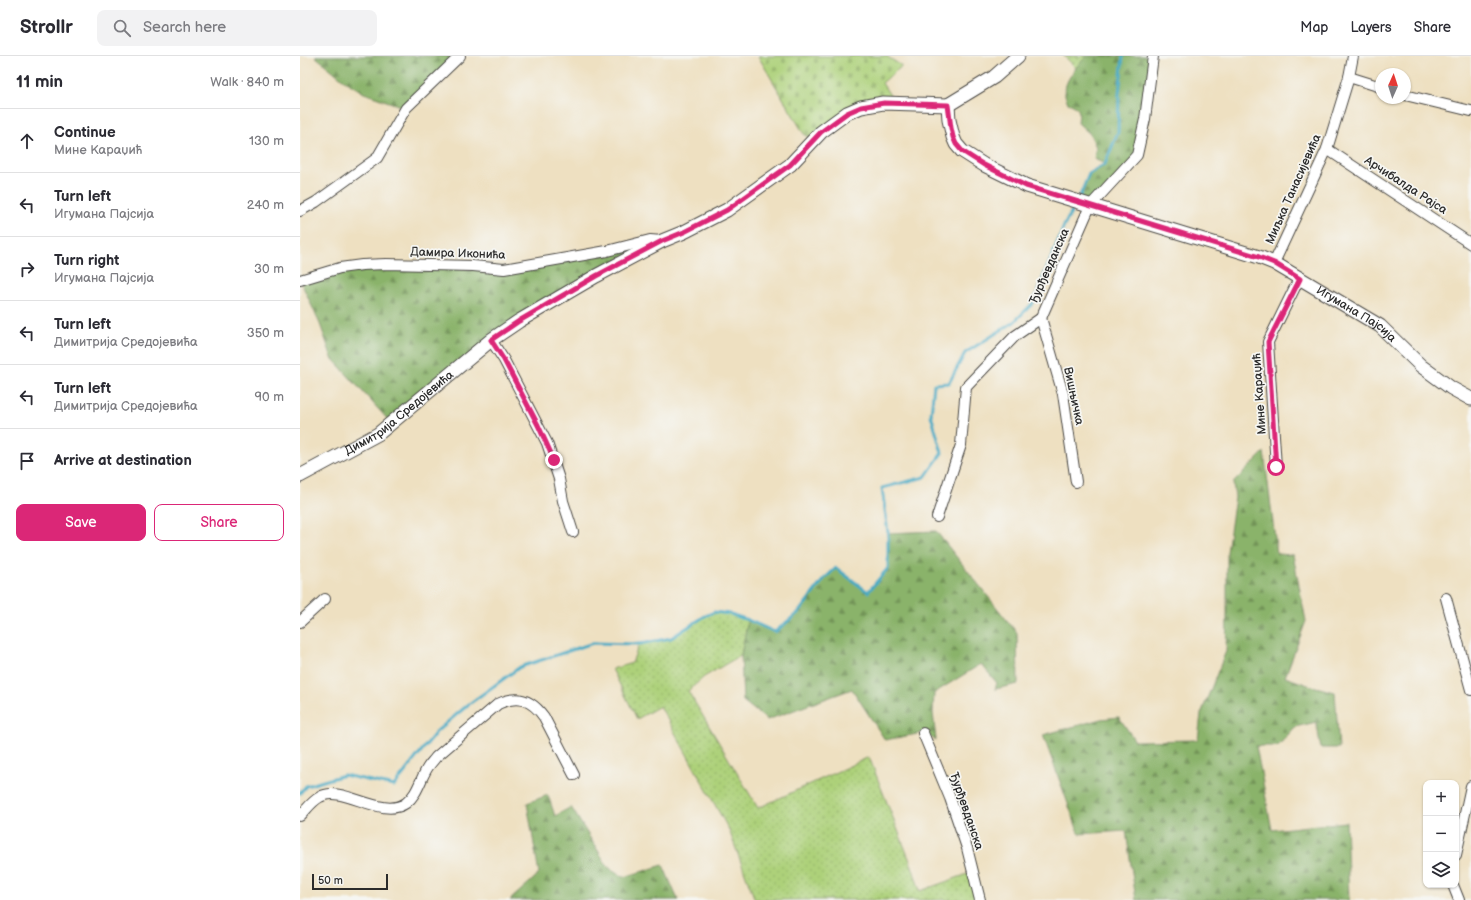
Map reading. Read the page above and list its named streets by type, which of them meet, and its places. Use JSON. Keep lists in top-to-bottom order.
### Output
{
  "streets": {
    "street": [
      "Арчибалда Рајса",
      "Миљка Танасијевића",
      "Дамира Иконића",
      "Ђурђевданска",
      "Игумана Пајсија",
      "Мине Караџић",
      "Вишњичка",
      "Димитрија Средојевића"
    ]
  },
  "crossings": [
    ["Арчибалда Рајса", "Миљка Танасијевића"],
    ["Миљка Танасијевића", "Игумана Пајсија"],
    ["Дамира Иконића", "Димитрија Средојевића"],
    ["Ђурђевданска", "Игумана Пајсија"],
    ["Ђурђевданска", "Вишњичка"],
    ["Игумана Пајсија", "Мине Караџић"],
    ["Игумана Пајсија", "Димитрија Средојевића"]
  ],
  "scale_bar": "50 m",
  "north": "top",
  "page": {
    "header": "Strollr",
    "search": "Search here",
    "nav": ["Map", "Layers", "Share"],
    "heading": ["11 min", "Walk · 840 m"],
    "list": [
      ["Continue", "Мине Караџић", "130 m"],
      ["Turn left", "Игумана Пајсија", "240 m"],
      ["Turn right", "Игумана Пајсија", "30 m"],
      ["Turn left", "Димитрија Средојевића", "350 m"],
      ["Turn left", "Димитрија Средојевића", "90 m"],
      "Arrive at destination"
    ],
    "buttons": ["Save", "Share"],
    "map_buttons": ["+", "−"],
    "scale": "50 m"
  }
}
